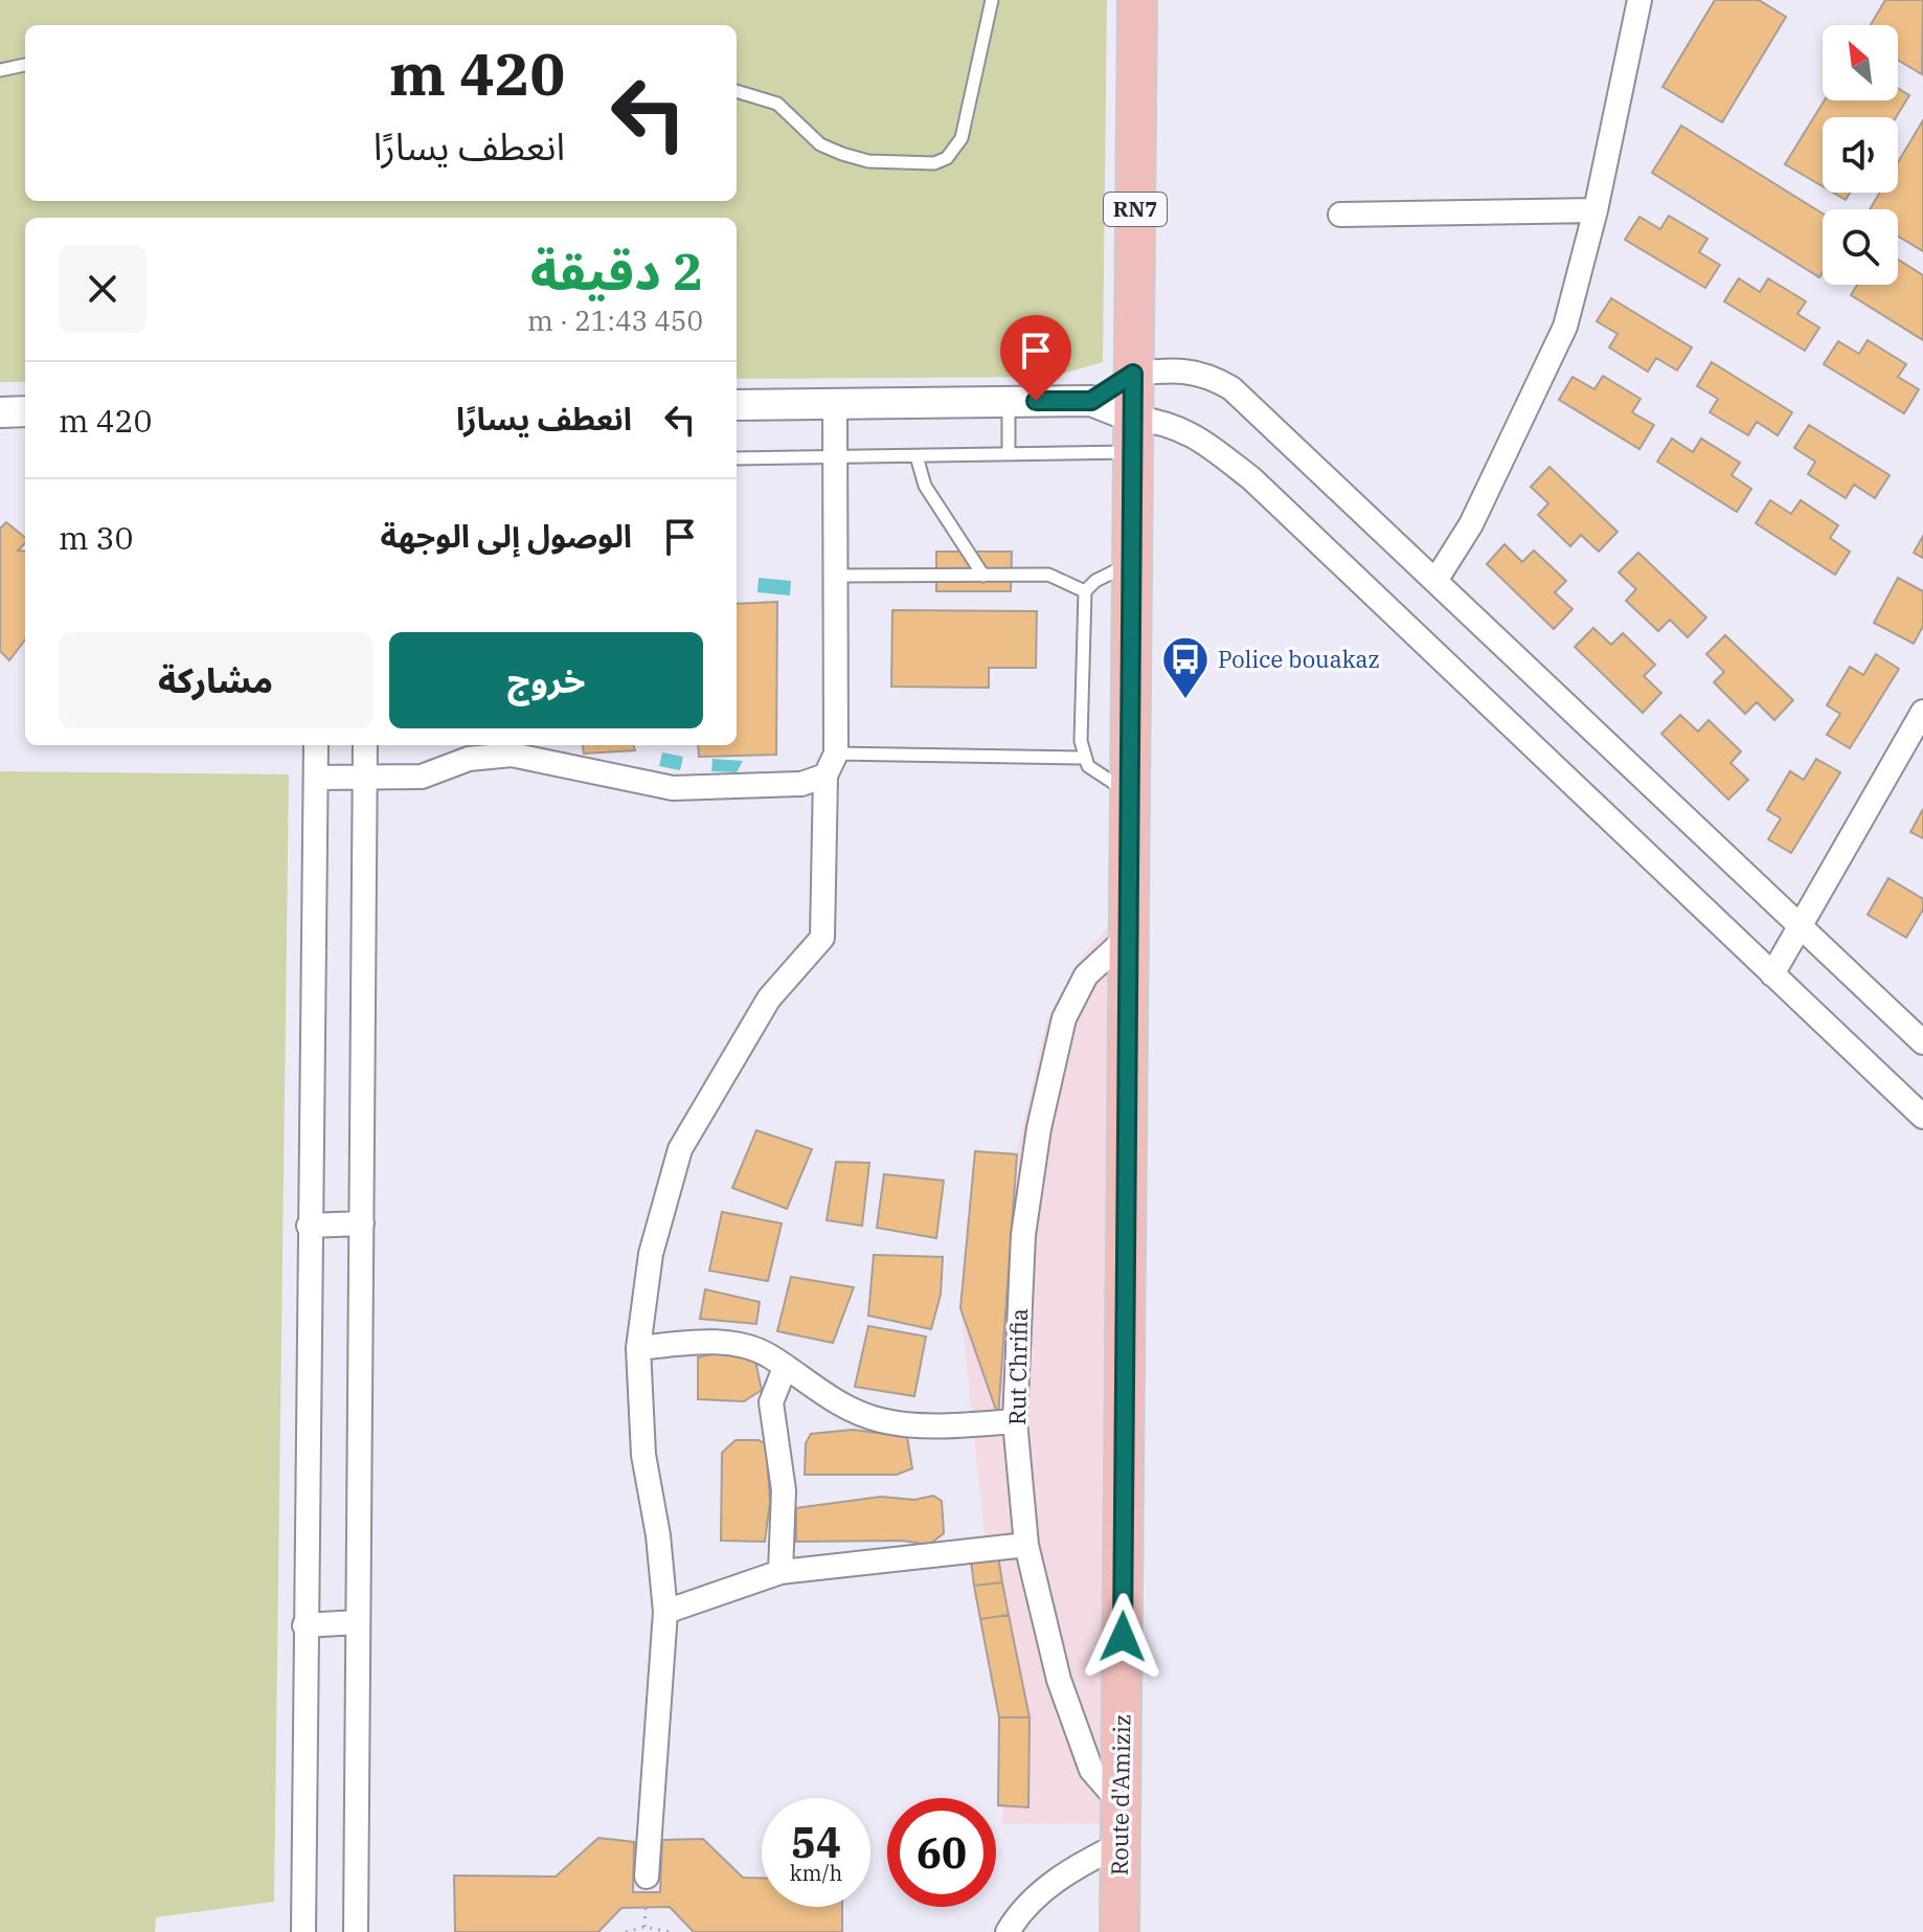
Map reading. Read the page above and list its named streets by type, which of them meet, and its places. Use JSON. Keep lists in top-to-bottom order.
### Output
{
  "streets": {
    "main road": ["RN7", "Route d'Amiziz"],
    "street": ["Rut Chrifia"]
  },
  "crossings": [
    ["Rut Chrifia", "Route d'Amiziz"]
  ],
  "places": {
    "bus stop": ["Police bouakaz"]
  },
  "north": "top left",
  "page": {
    "turn": ["420 m", "انعطف يسارًا"],
    "heading": ["2 دقيقة", "450 m · 21:43"],
    "list": [
      {
        "name": "انعطف يسارًا",
        "value": "420 m"
      },
      {
        "name": "الوصول إلى الوجهة",
        "value": "30 m"
      }
    ],
    "buttons": ["خروج", "مشاركة"],
    "speed": "54 km/h",
    "limit": "60"
  }
}
